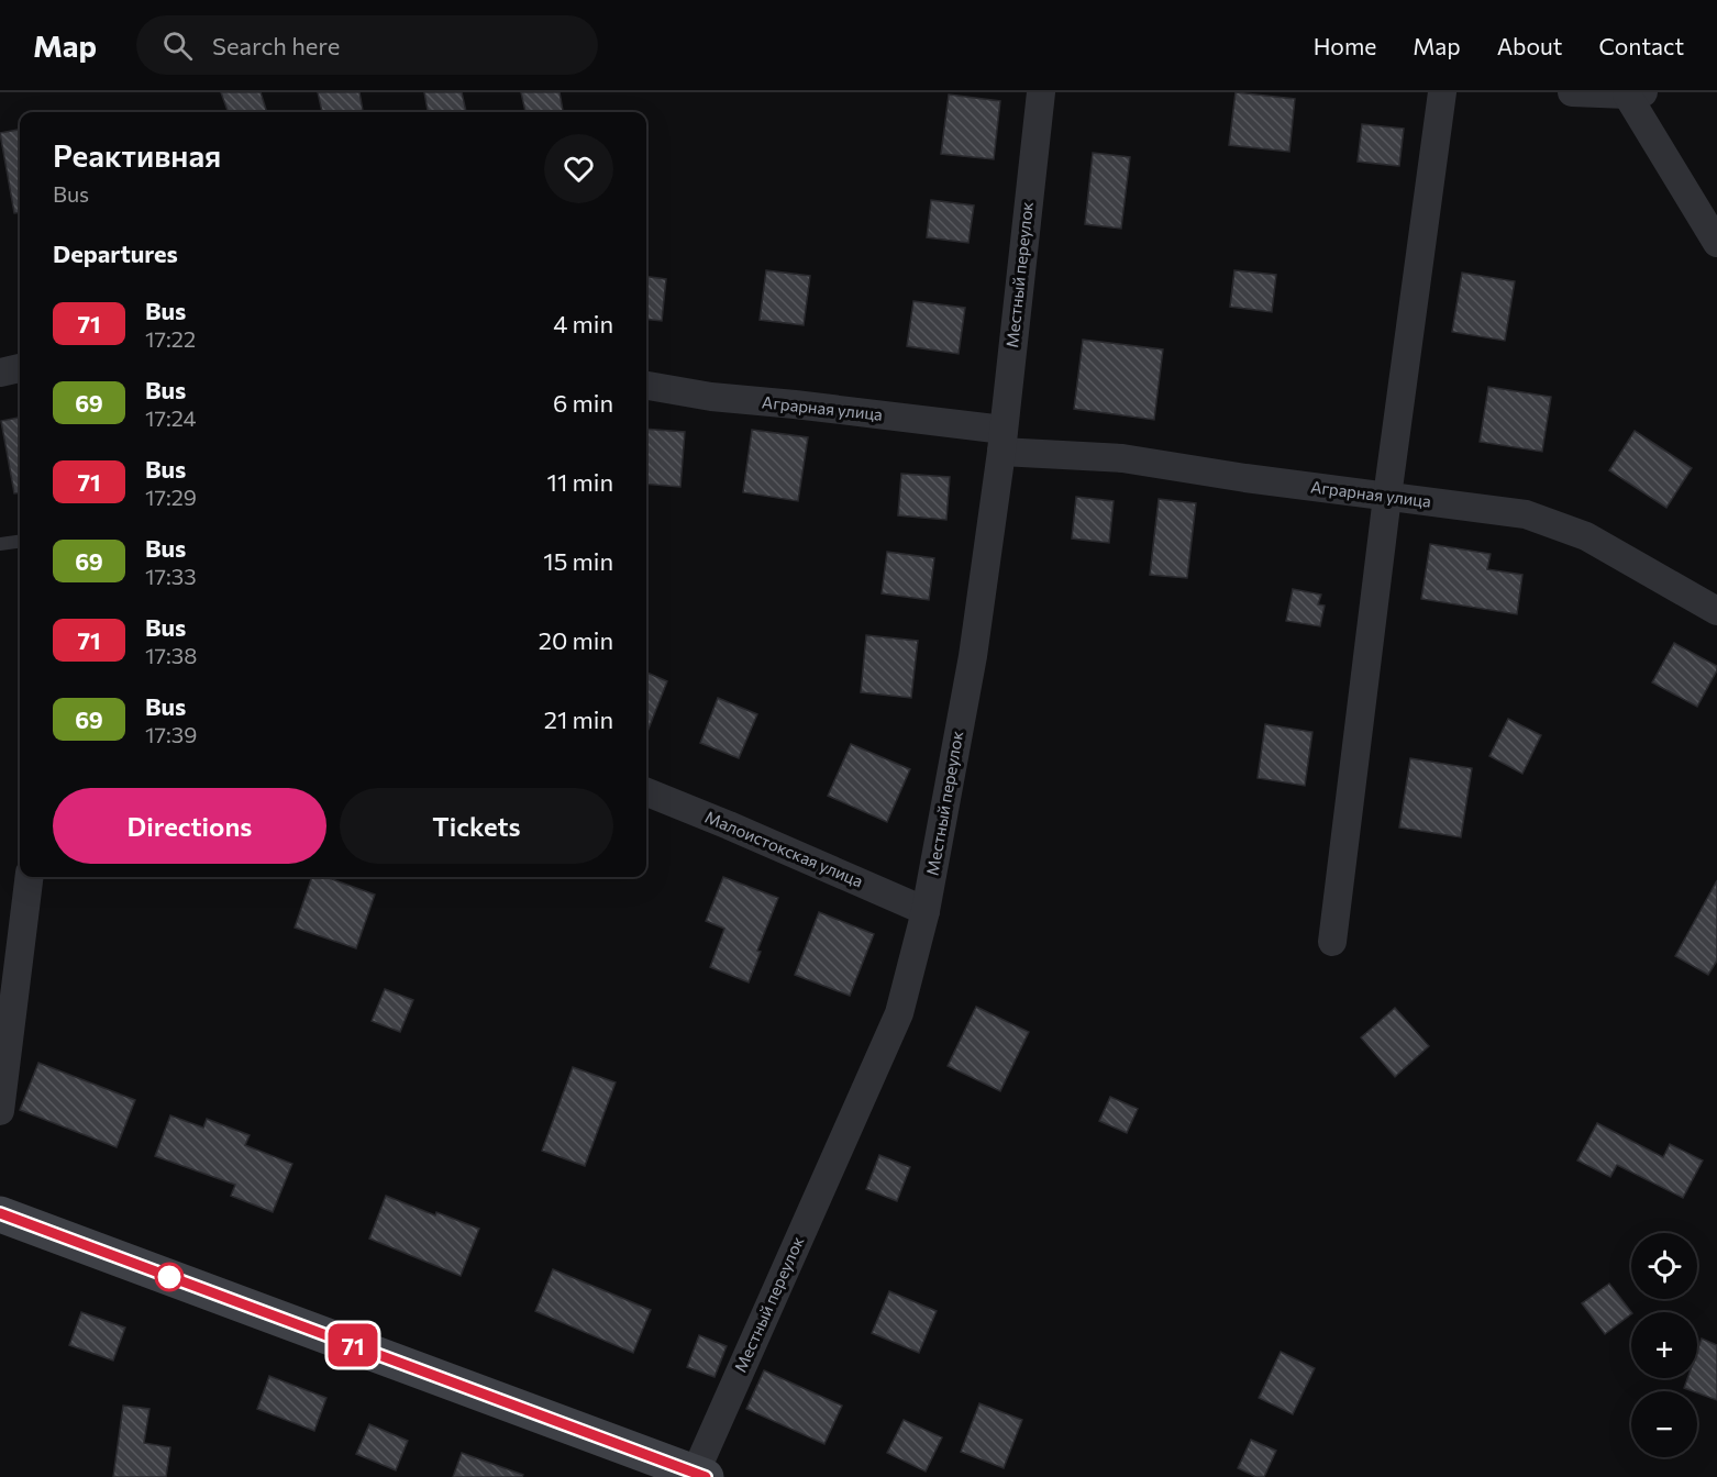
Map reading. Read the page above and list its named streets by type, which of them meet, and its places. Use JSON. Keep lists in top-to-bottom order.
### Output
{
  "streets": {
    "street": ["Местный переулок", "Аграрная улица", "Малоистокская улица"]
  },
  "crossings": [
    ["Местный переулок", "Аграрная улица"],
    ["Местный переулок", "Малоистокская улица"]
  ],
  "lines": ["bus line 71"],
  "page": {
    "header": "Map",
    "search": "Search here",
    "nav": [
      "Home",
      "Map",
      "About",
      "Contact"
    ],
    "on_map": "71",
    "heading": [
      ["Реактивная", "Bus"],
      "Departures"
    ],
    "list": [
      {
        "mark": "71",
        "name": "Bus",
        "note": "17:22",
        "value": "4 min"
      },
      {
        "mark": "69",
        "name": "Bus",
        "note": "17:24",
        "value": "6 min"
      },
      {
        "mark": "71",
        "name": "Bus",
        "note": "17:29",
        "value": "11 min"
      },
      {
        "mark": "69",
        "name": "Bus",
        "note": "17:33",
        "value": "15 min"
      },
      {
        "mark": "71",
        "name": "Bus",
        "note": "17:38",
        "value": "20 min"
      },
      {
        "mark": "69",
        "name": "Bus",
        "note": "17:39",
        "value": "21 min"
      }
    ],
    "buttons": ["Directions", "Tickets"],
    "map_buttons": ["+", "−"]
  }
}
